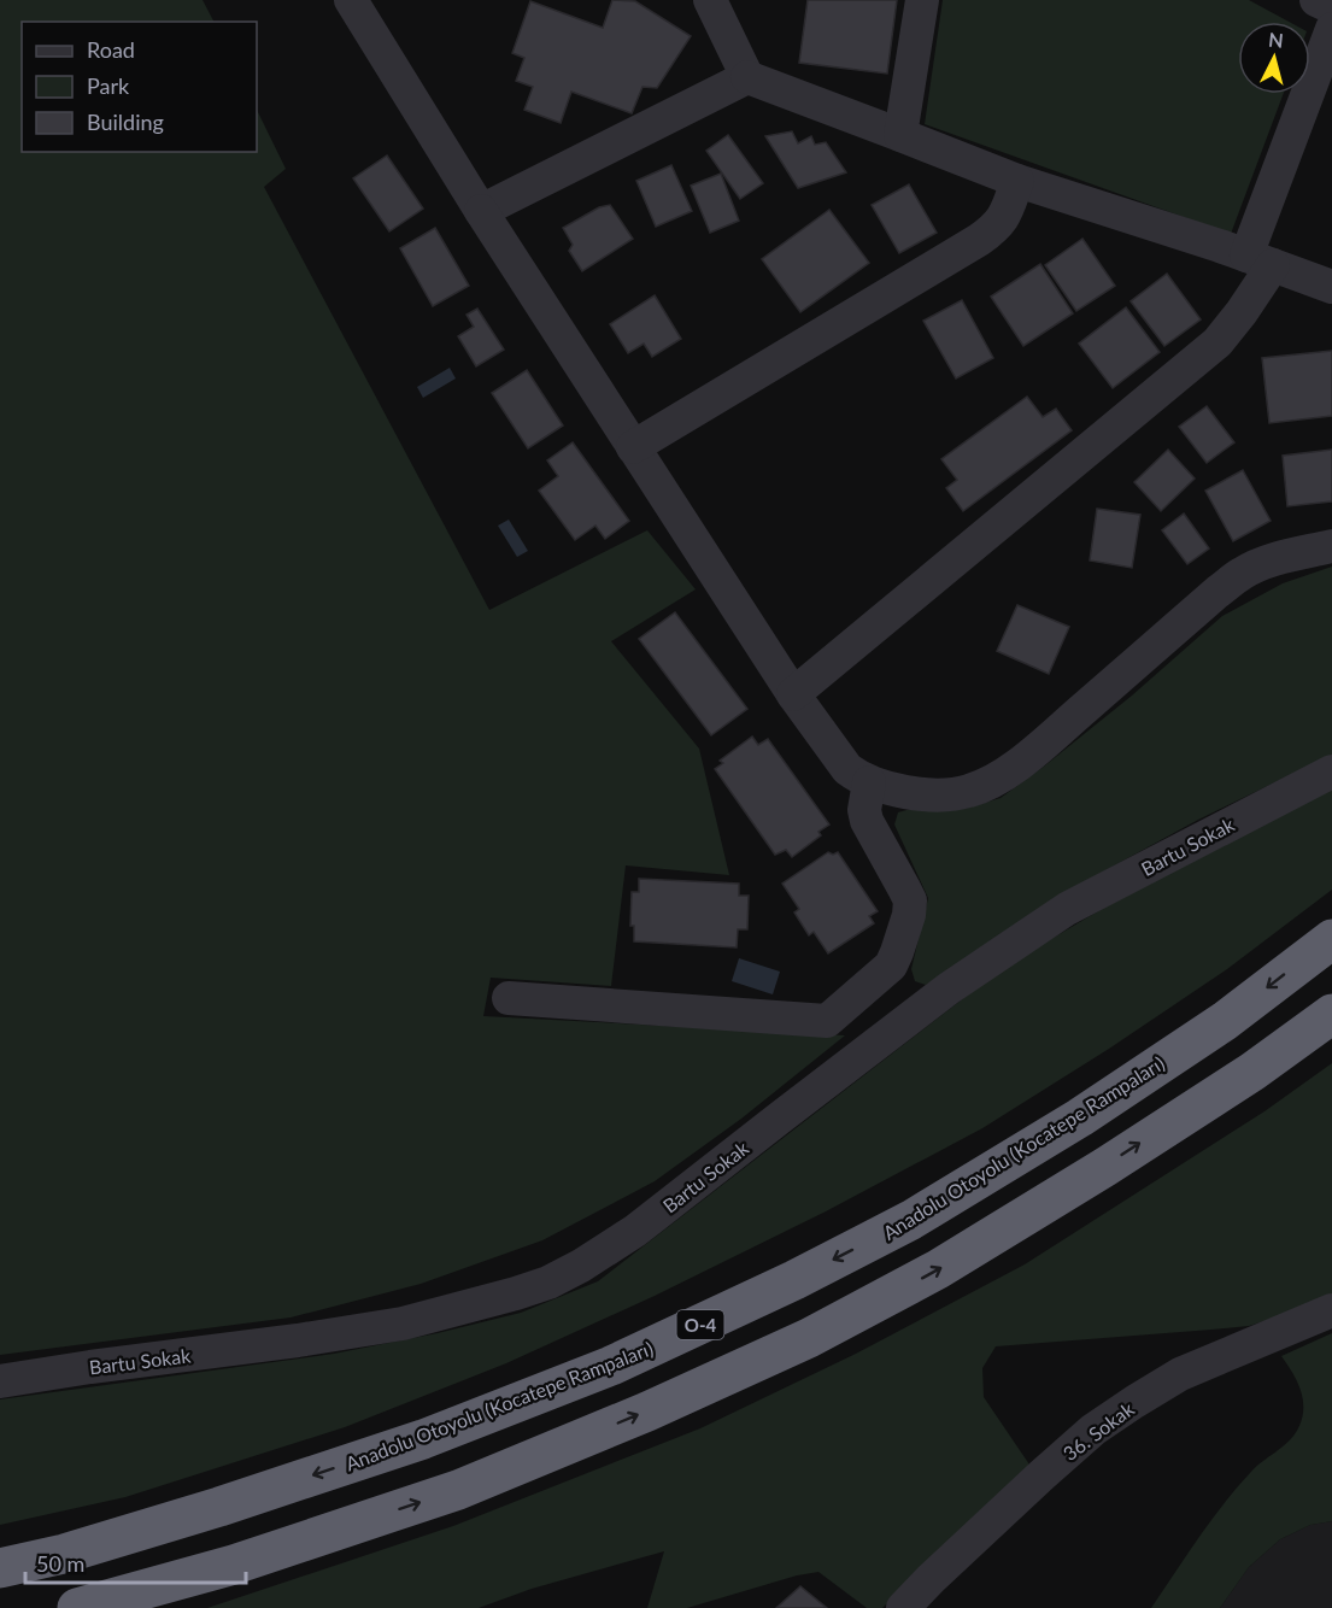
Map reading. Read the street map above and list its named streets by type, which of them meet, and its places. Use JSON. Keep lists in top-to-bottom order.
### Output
{
  "streets": {
    "highway": ["Anadolu Otoyolu (Kocatepe Rampaları)", "O-4"],
    "street": ["Bartu Sokak", "36. Sokak"]
  },
  "legend": ["Road", "Park", "Building"],
  "scale_bar": "50 m",
  "north": "top"
}
